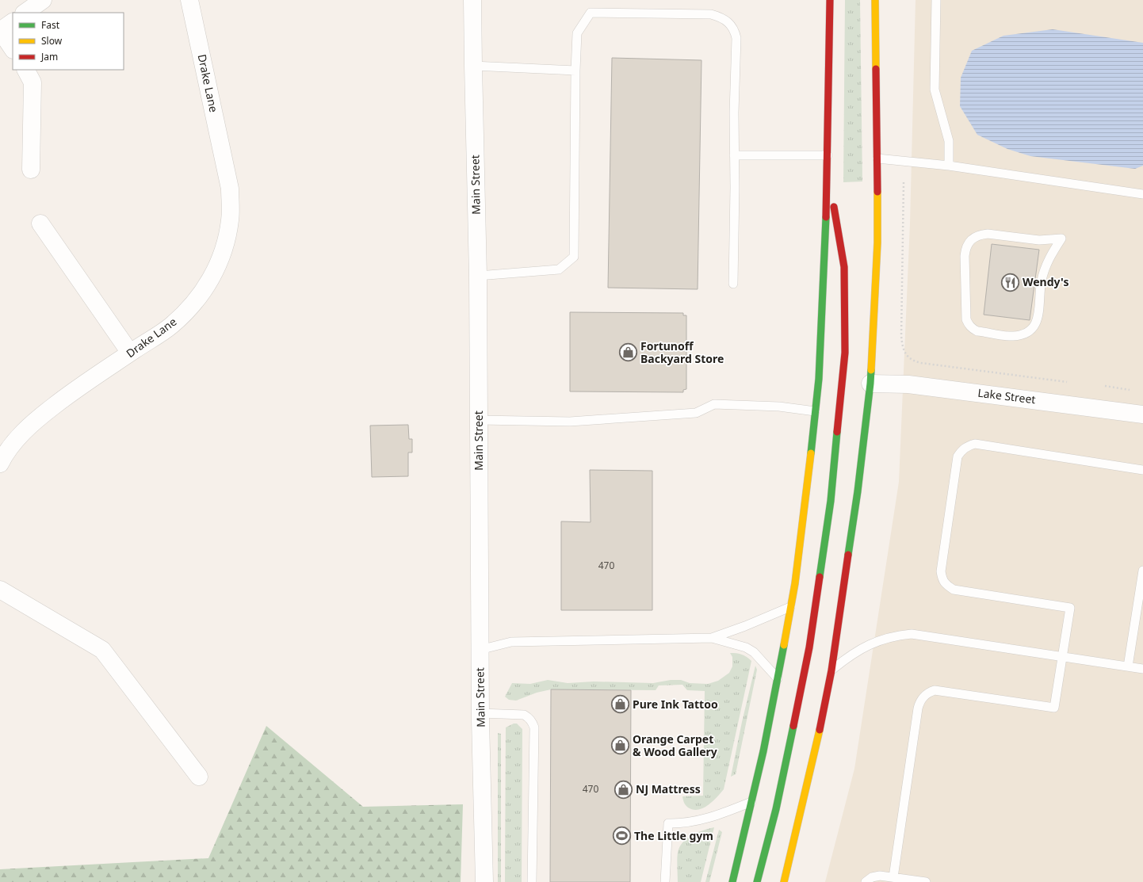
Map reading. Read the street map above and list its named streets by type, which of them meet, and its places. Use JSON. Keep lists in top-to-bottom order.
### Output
{
  "streets": {
    "street": ["Drake Lane", "Main Street", "Lake Street"]
  },
  "places": {
    "restaurant": ["Wendy's"],
    "shop": [
      "Fortunoff Backyard Store",
      "Pure Ink Tattoo",
      "Orange Carpet & Wood Gallery",
      "NJ Mattress"
    ],
    "sports": ["The Little gym"]
  },
  "house_numbers": ["470", "470"],
  "legend": ["Fast", "Slow", "Jam"]
}
